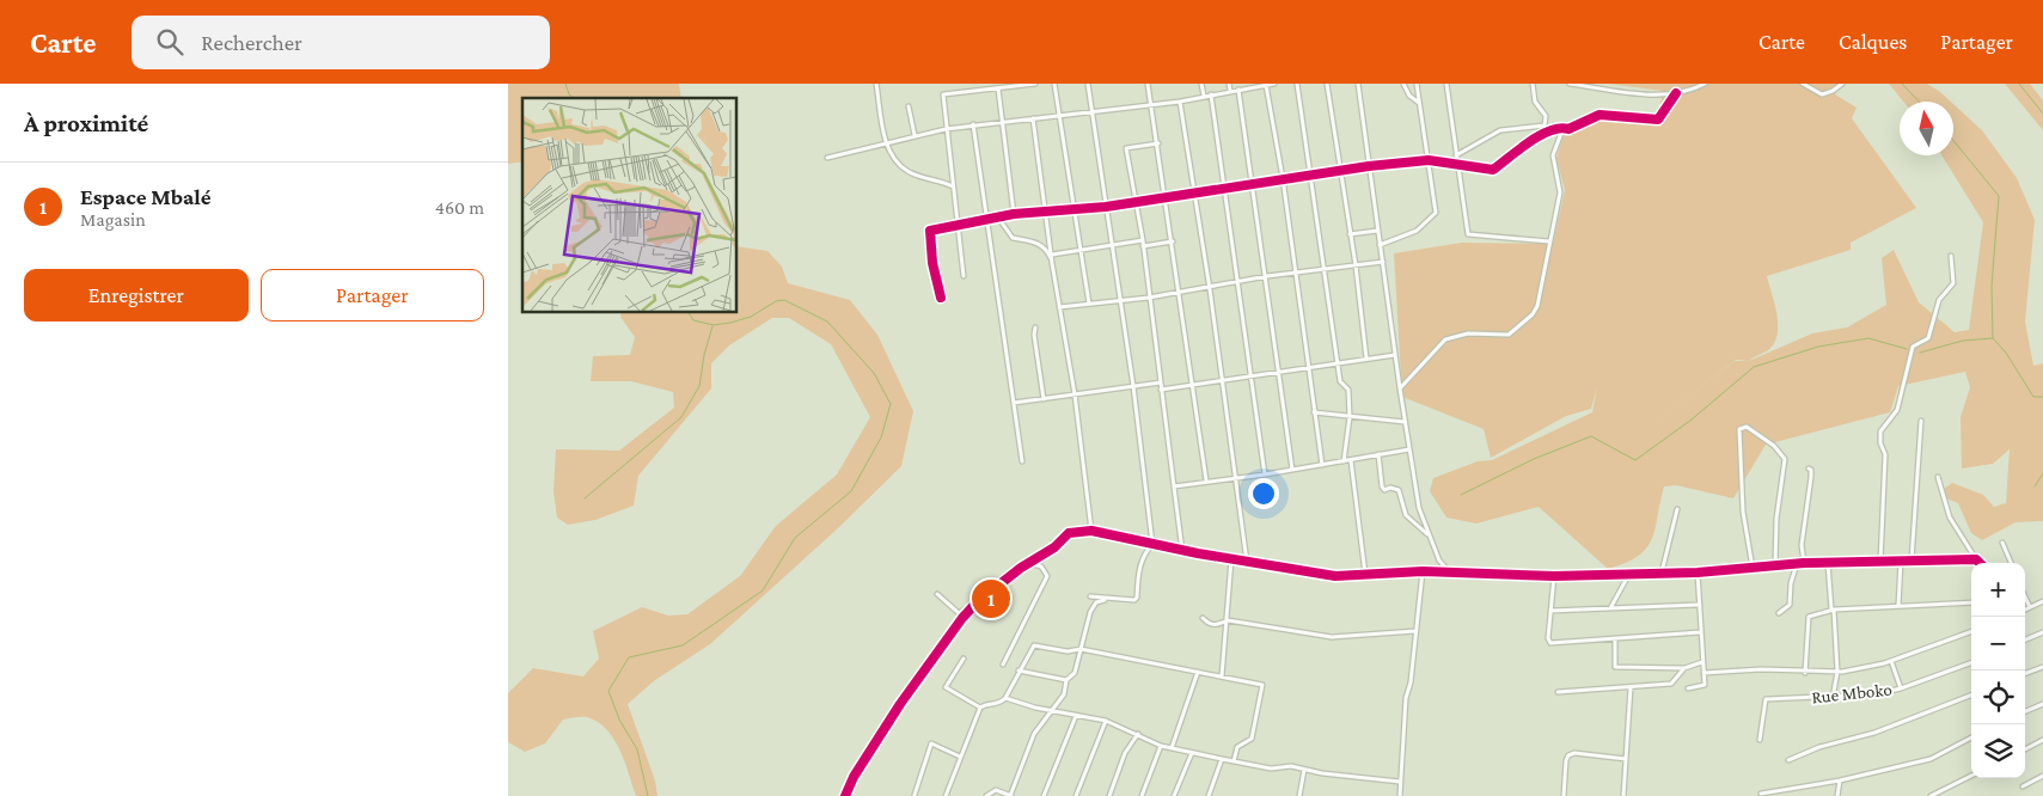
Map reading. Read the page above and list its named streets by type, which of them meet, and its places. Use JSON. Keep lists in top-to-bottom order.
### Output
{
  "streets": {
    "street": ["Rue Mboko"]
  },
  "north": "top",
  "page": {
    "header": "Carte",
    "search": "Rechercher",
    "nav": ["Carte", "Calques", "Partager"],
    "heading": "À proximité",
    "list": [
      {
        "mark": "1",
        "name": "Espace Mbalé",
        "note": "Magasin",
        "value": "460 m"
      }
    ],
    "buttons": ["Enregistrer", "Partager"],
    "map_buttons": ["+", "−"],
    "pins": "1"
  }
}
